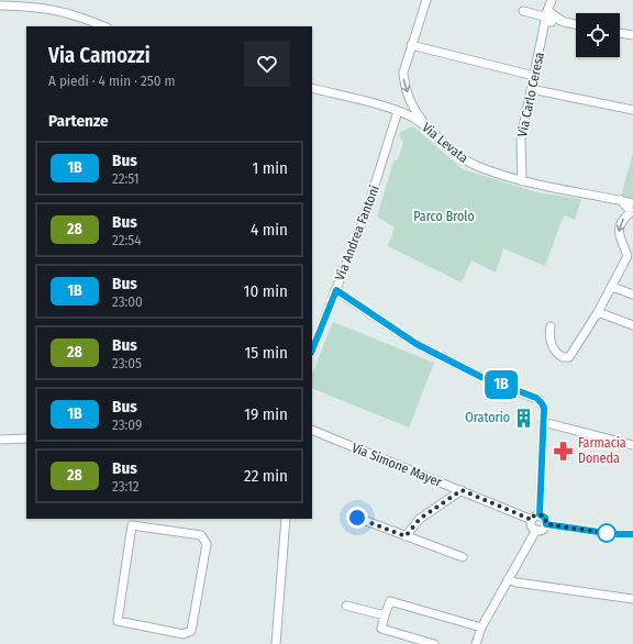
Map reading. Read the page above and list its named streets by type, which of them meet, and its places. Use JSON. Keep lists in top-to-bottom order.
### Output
{
  "streets": {
    "street": [
      "Via Carlo Ceresa",
      "Via Levata",
      "Via Andrea Fantoni",
      "Via Simone Mayer"
    ]
  },
  "crossings": [
    ["Via Carlo Ceresa", "Via Levata"],
    ["Via Levata", "Via Andrea Fantoni"]
  ],
  "parks": ["Parco Brolo"],
  "places": {
    "building": ["Oratorio"],
    "pharmacy": ["Farmacia Doneda"]
  },
  "lines": ["bus line 1B"],
  "page": {
    "on_map": "1B",
    "heading": [
      ["Via Camozzi", "A piedi · 4 min · 250 m"],
      "Partenze"
    ],
    "list": [
      {
        "mark": "1B",
        "name": "Bus",
        "note": "22:51",
        "value": "1 min"
      },
      {
        "mark": "28",
        "name": "Bus",
        "note": "22:54",
        "value": "4 min"
      },
      {
        "mark": "1B",
        "name": "Bus",
        "note": "23:00",
        "value": "10 min"
      },
      {
        "mark": "28",
        "name": "Bus",
        "note": "23:05",
        "value": "15 min"
      },
      {
        "mark": "1B",
        "name": "Bus",
        "note": "23:09",
        "value": "19 min"
      },
      {
        "mark": "28",
        "name": "Bus",
        "note": "23:12",
        "value": "22 min"
      }
    ]
  }
}
